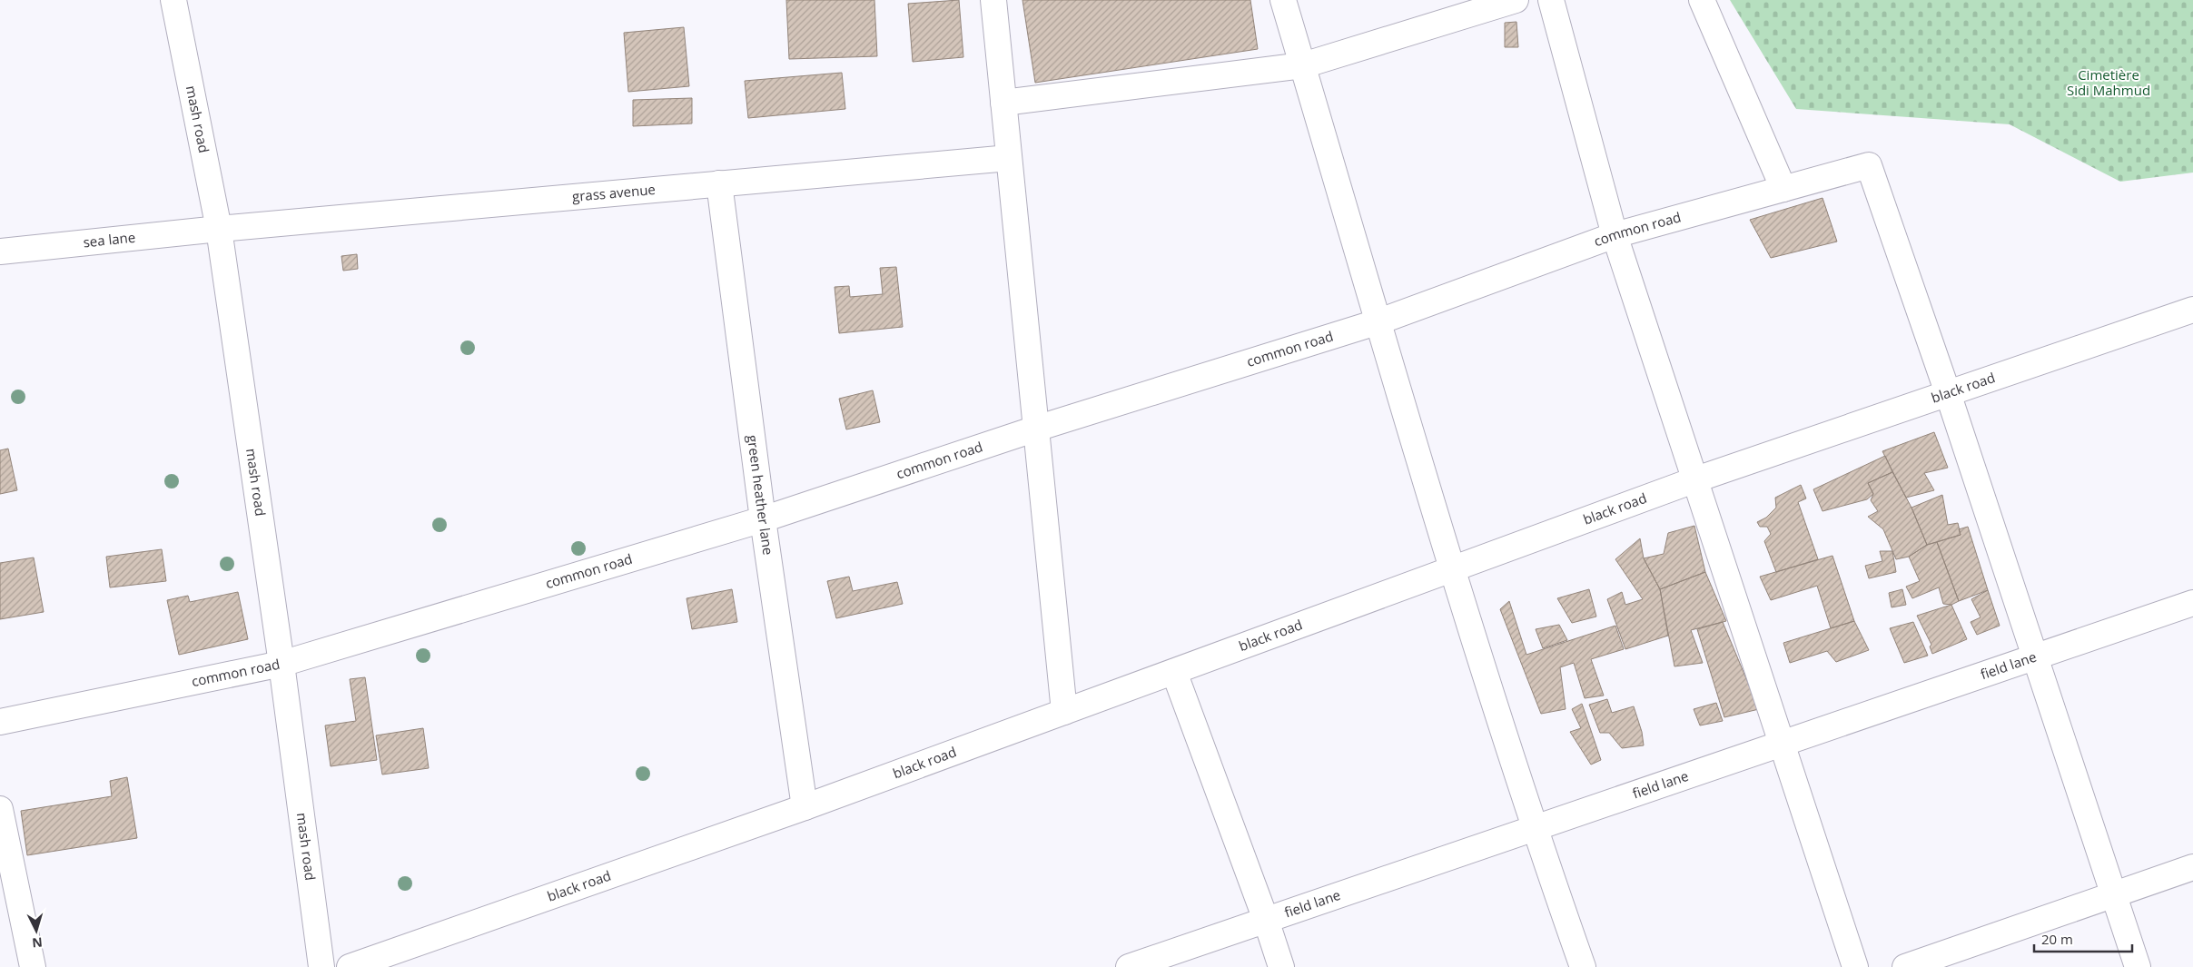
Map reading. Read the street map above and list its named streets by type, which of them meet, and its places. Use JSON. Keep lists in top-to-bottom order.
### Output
{
  "streets": {
    "street": [
      "mash road",
      "grass avenue",
      "common road",
      "sea lane",
      "black road",
      "green heather lane",
      "field lane"
    ]
  },
  "crossings": [
    ["mash road", "grass avenue"],
    ["mash road", "common road"],
    ["mash road", "sea lane"],
    ["grass avenue", "sea lane"],
    ["grass avenue", "green heather lane"],
    ["common road", "black road"],
    ["common road", "green heather lane"],
    ["black road", "green heather lane"]
  ],
  "parks": ["Cimetière Sidi Mahmud"],
  "scale_bar": "20 m",
  "north": "bottom"
}
